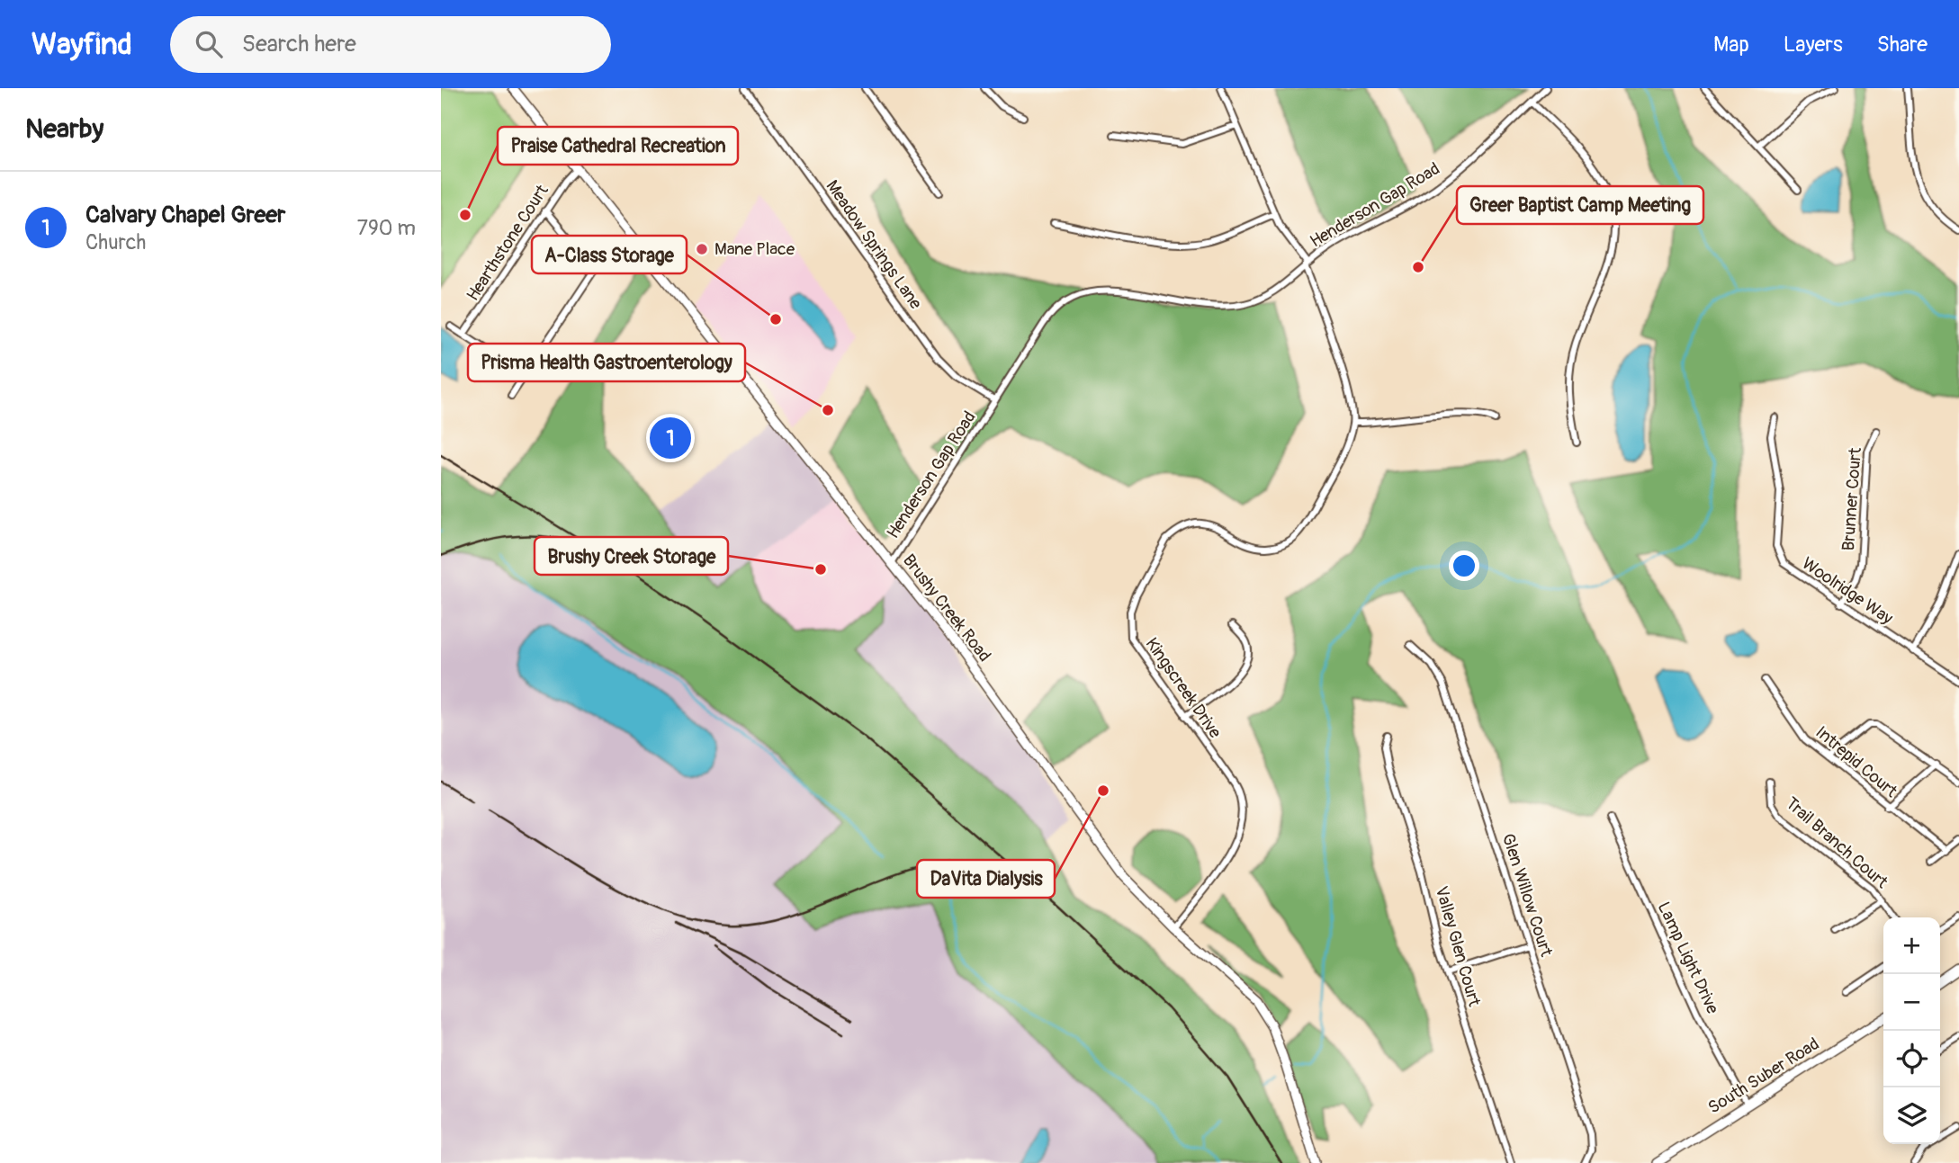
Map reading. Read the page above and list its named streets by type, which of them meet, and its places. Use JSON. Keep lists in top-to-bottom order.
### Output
{
  "streets": {
    "main road": ["Brushy Creek Road", "South Suber Road"],
    "street": [
      "Henderson Gap Road",
      "Hearthstone Court",
      "Meadow Springs Lane",
      "Brunner Court",
      "Woolridge Way",
      "Kingscreek Drive",
      "Intrepid Court",
      "Trail Branch Court",
      "Glen Willow Court",
      "Valley Glen Court",
      "Lamp Light Drive"
    ]
  },
  "crossings": [
    ["Henderson Gap Road", "Meadow Springs Lane"],
    ["Henderson Gap Road", "Brushy Creek Road"],
    ["Hearthstone Court", "Brushy Creek Road"],
    ["Brunner Court", "Woolridge Way"],
    ["Brushy Creek Road", "Kingscreek Drive"],
    ["Lamp Light Drive", "South Suber Road"]
  ],
  "places": [
    "Praise Cathedral Recreation",
    "Mane Place",
    "Greer Baptist Camp Meeting",
    "A-Class Storage",
    "Prisma Health Gastroenterology",
    "Brushy Creek Storage",
    "DaVita Dialysis"
  ],
  "page": {
    "header": "Wayfind",
    "search": "Search here",
    "nav": ["Map", "Layers", "Share"],
    "heading": "Nearby",
    "list": [
      {
        "mark": "1",
        "name": "Calvary Chapel Greer",
        "note": "Church",
        "value": "790 m"
      }
    ],
    "pins": "1",
    "map_buttons": ["+", "−"]
  }
}
